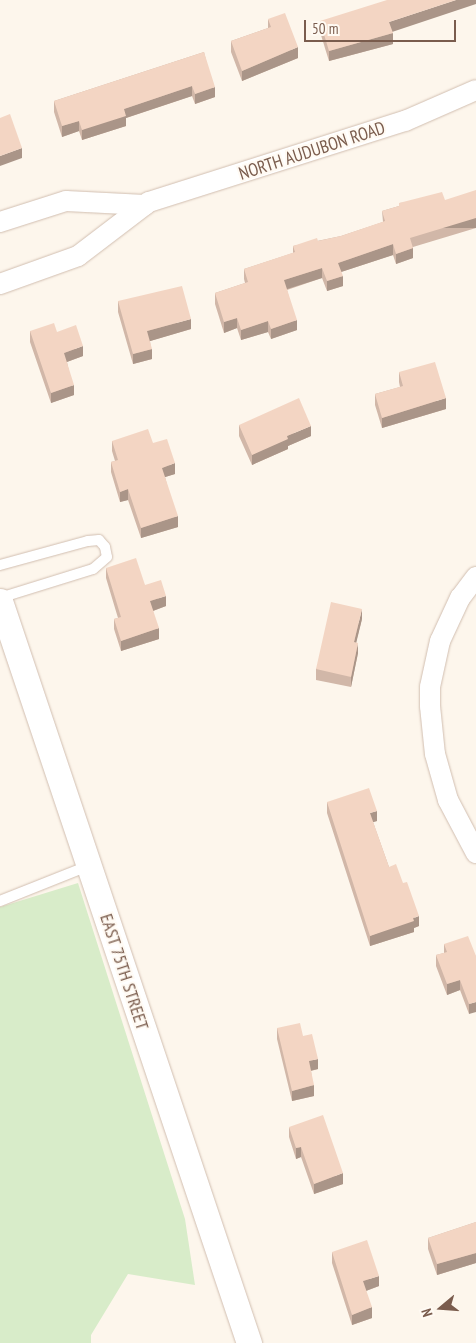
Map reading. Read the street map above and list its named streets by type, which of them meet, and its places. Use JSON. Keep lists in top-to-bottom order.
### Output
{
  "streets": {
    "street": ["NORTH AUDUBON ROAD", "EAST 75TH STREET"]
  },
  "scale_bar": "50 m",
  "north": "left"
}
